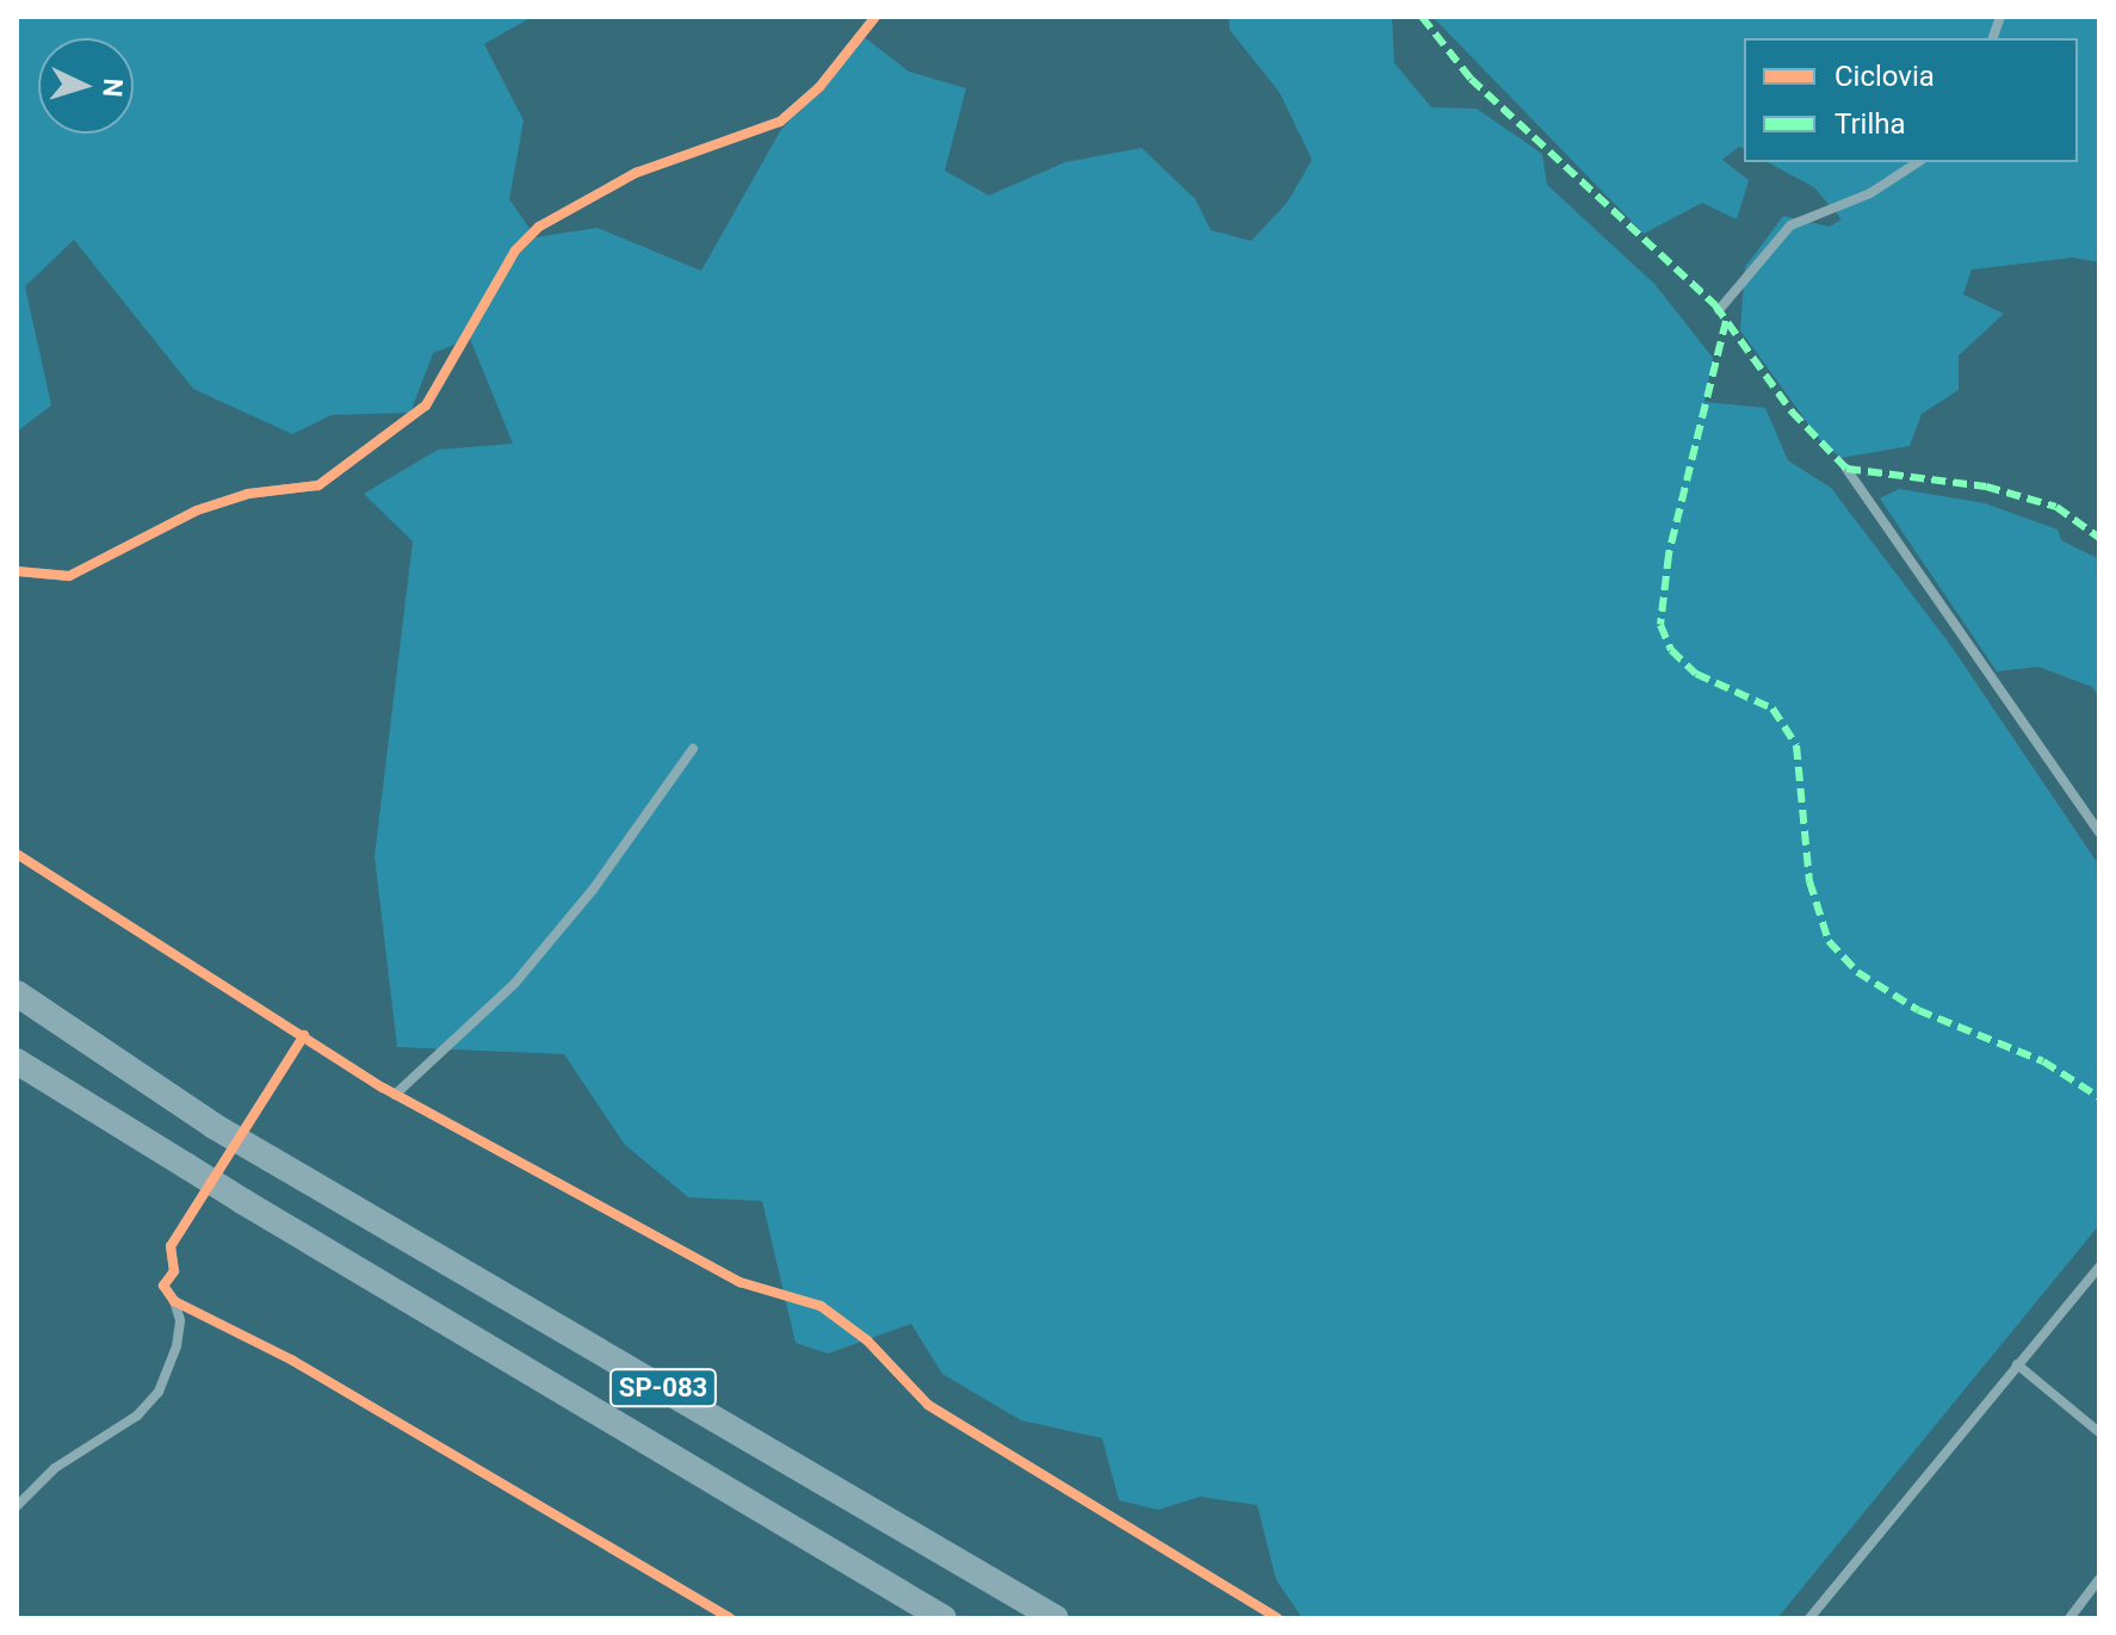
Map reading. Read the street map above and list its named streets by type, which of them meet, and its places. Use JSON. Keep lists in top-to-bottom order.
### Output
{
  "streets": {
    "highway": ["SP-083"]
  },
  "legend": ["Ciclovia", "Trilha"],
  "north": "right"
}
